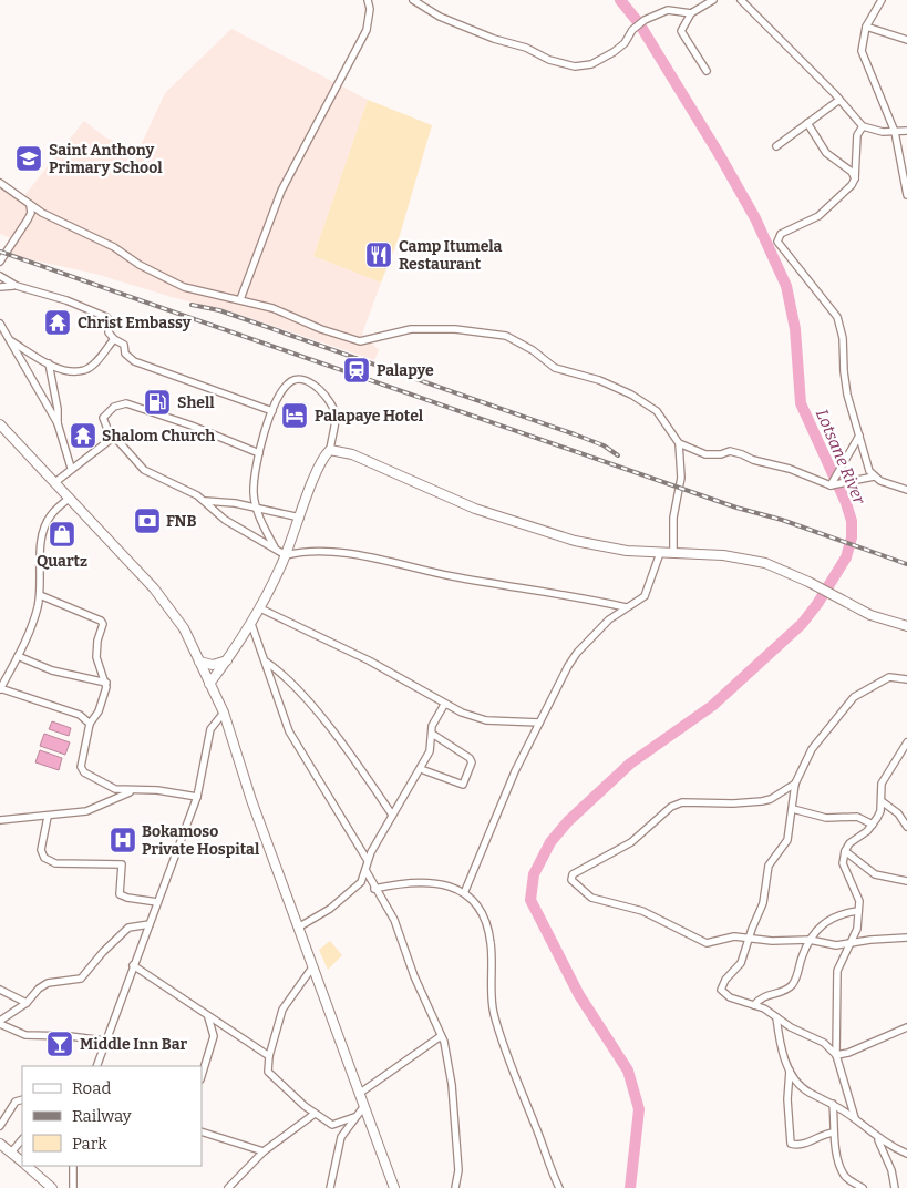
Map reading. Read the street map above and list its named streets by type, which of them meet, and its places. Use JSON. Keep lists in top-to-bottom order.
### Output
{
  "water": ["Lotsane River"],
  "places": {
    "school or university": ["Saint Anthony Primary School"],
    "restaurant": ["Camp Itumela Restaurant"],
    "temple": ["Christ Embassy", "Shalom Church"],
    "station": ["Palapye"],
    "fuel station": ["Shell"],
    "hotel": ["Palapaye Hotel"],
    "bank": ["FNB"],
    "shop": ["Quartz"],
    "hospital": ["Bokamoso Private Hospital"],
    "bar": ["Middle Inn Bar"]
  },
  "legend": ["Road", "Railway", "Park"]
}
